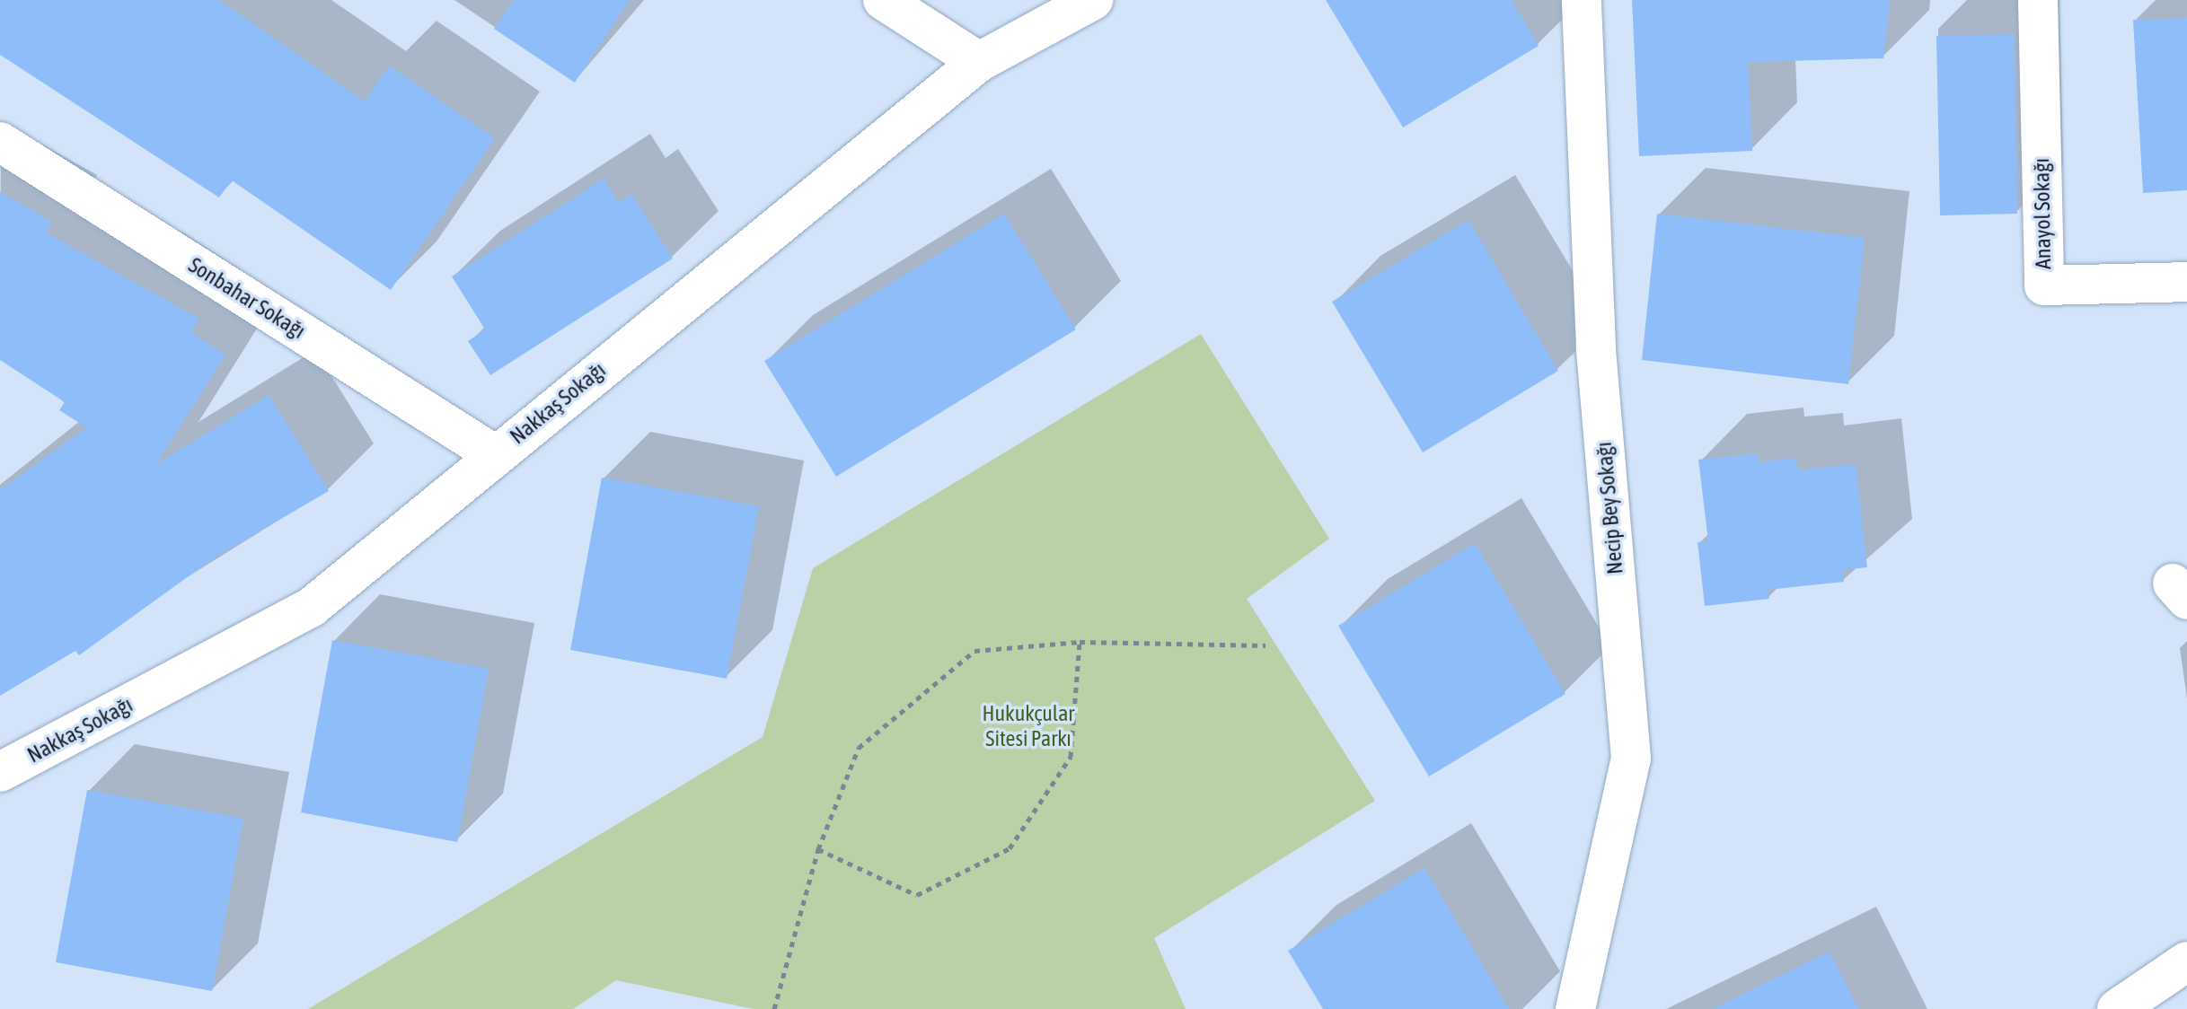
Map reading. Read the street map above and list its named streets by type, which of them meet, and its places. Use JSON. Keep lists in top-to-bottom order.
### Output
{
  "streets": {
    "street": [
      "Anayol Sokağı",
      "Sonbahar Sokağı",
      "Nakkaş Sokağı",
      "Necip Bey Sokağı"
    ]
  },
  "crossings": [
    ["Sonbahar Sokağı", "Nakkaş Sokağı"]
  ],
  "parks": ["Hukukçular Sitesi Parkı"]
}
